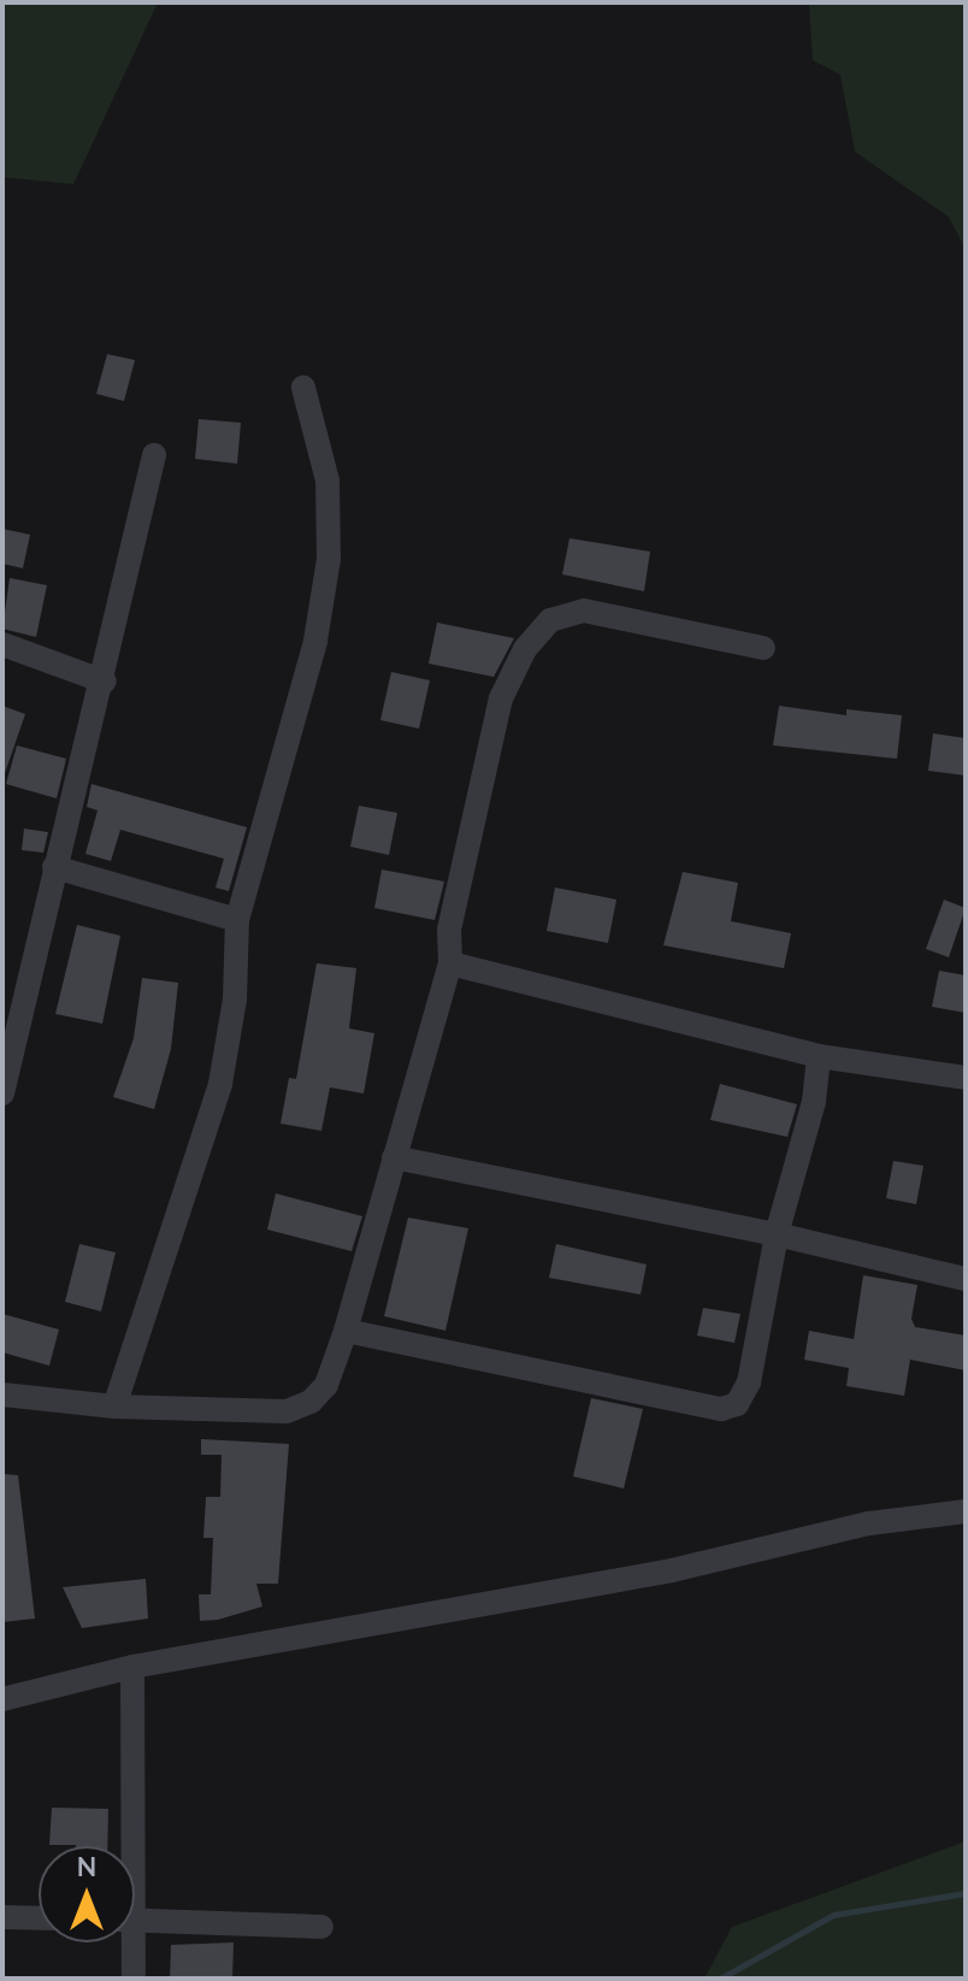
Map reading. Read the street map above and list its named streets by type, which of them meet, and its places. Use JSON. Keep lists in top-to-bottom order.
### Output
{
  "north": "top"
}
